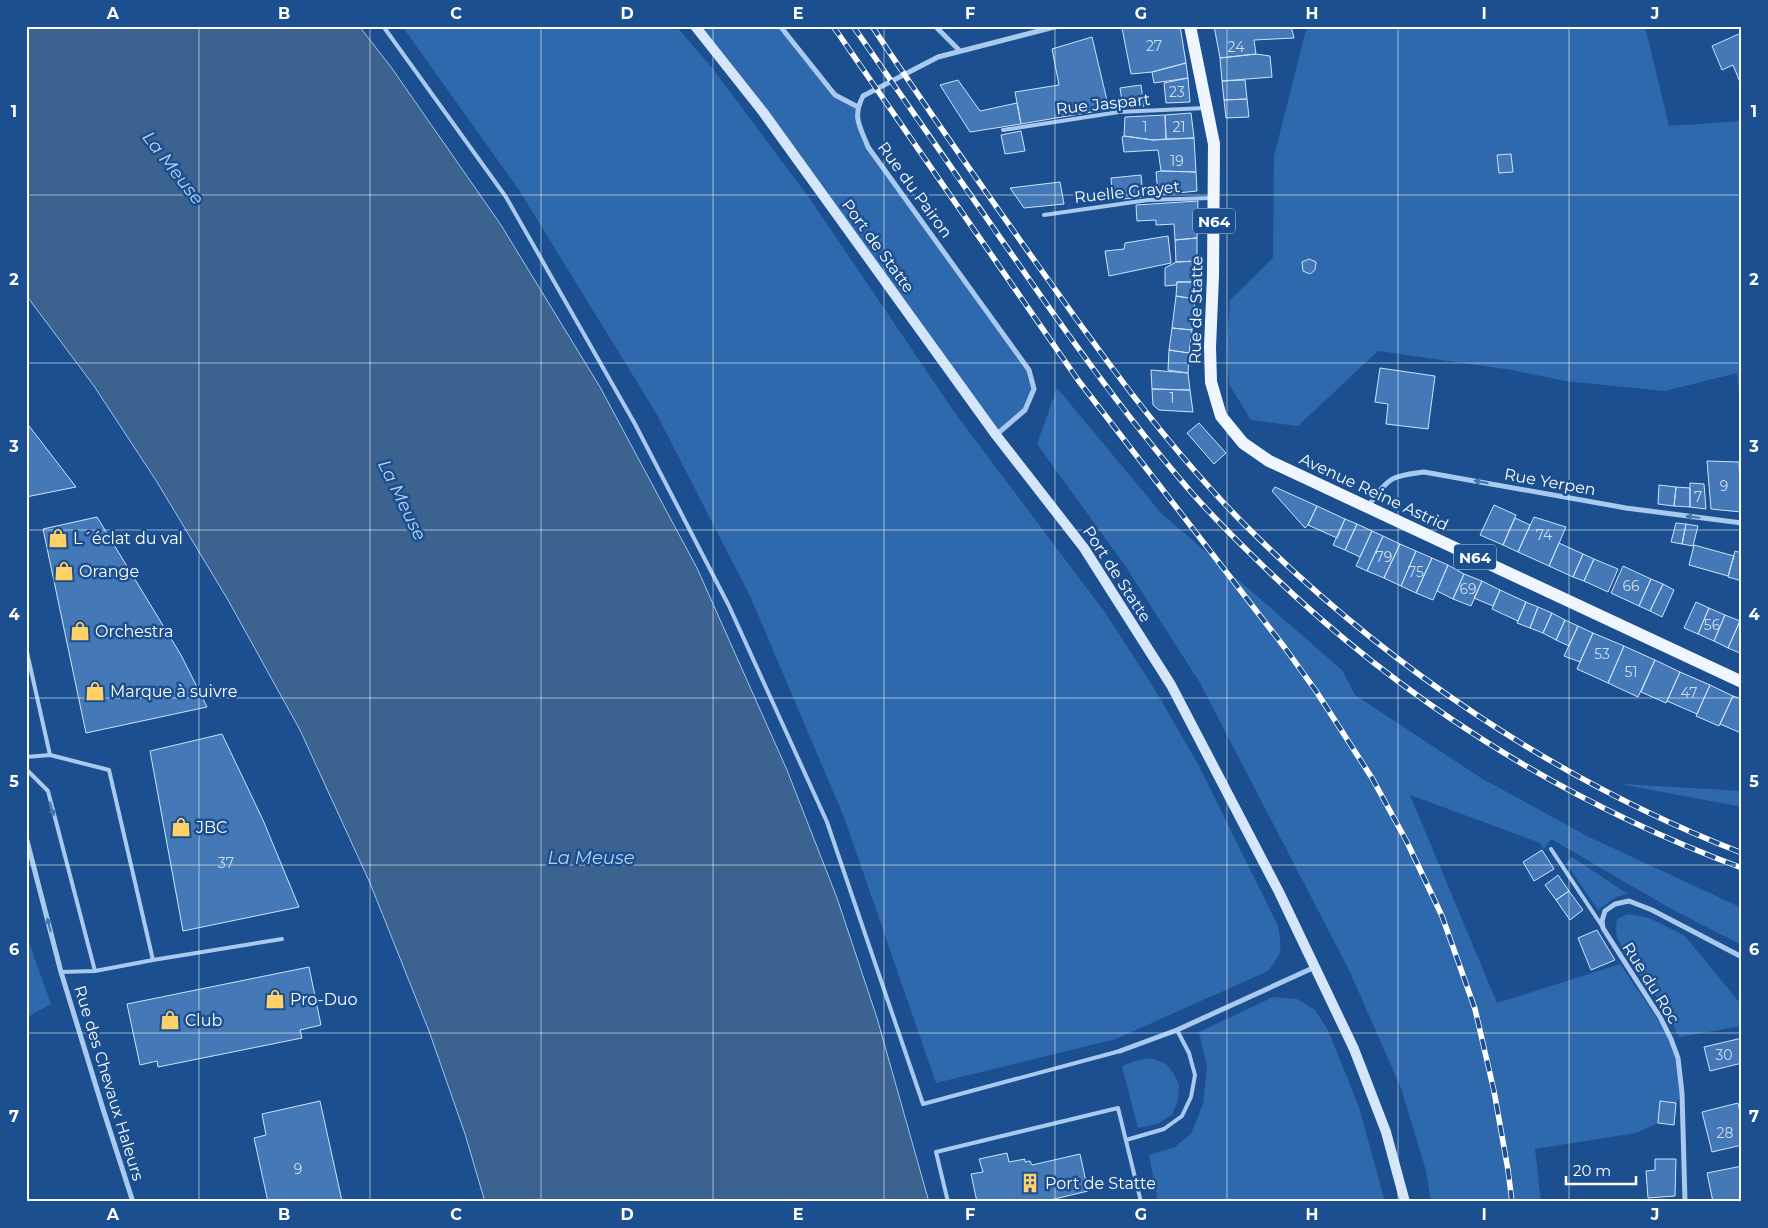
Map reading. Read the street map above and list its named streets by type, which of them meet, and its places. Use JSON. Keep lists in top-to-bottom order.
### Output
{
  "streets": {
    "main road": ["N64", "Rue de Statte", "Avenue Reine Astrid"],
    "street": [
      "Rue du Pairon",
      "Port de Statte",
      "Rue Yerpen",
      "Rue du Roc",
      "Rue des Chevaux Haleurs"
    ],
    "lane": ["Rue Jaspart", "Ruelle Grayet"]
  },
  "crossings": [
    ["Rue Jaspart", "Rue de Statte"],
    ["Rue du Pairon", "Port de Statte"],
    ["Ruelle Grayet", "Rue de Statte"],
    ["Rue de Statte", "Avenue Reine Astrid"],
    ["Rue Yerpen", "Avenue Reine Astrid"]
  ],
  "one_way": ["Rue Yerpen", "Rue des Chevaux Haleurs"],
  "water": ["La Meuse"],
  "places": {
    "shop": [
      "L´éclat du val",
      "Orange",
      "Orchestra",
      "Marque à suivre",
      "JBC",
      "Pro-Duo",
      "Club"
    ],
    "building": ["Port de Statte"]
  },
  "house_numbers": [
    "27",
    "24",
    "23",
    "1",
    "21",
    "19",
    "1",
    "9",
    "7",
    "74",
    "79",
    "75",
    "66",
    "69",
    "56",
    "53",
    "51",
    "47",
    "37",
    "30",
    "28",
    "9"
  ],
  "scale_bar": "20 m",
  "grid": {
    "columns": [
      "A",
      "B",
      "C",
      "D",
      "E",
      "F",
      "G",
      "H",
      "I",
      "J"
    ],
    "rows": [
      "1",
      "2",
      "3",
      "4",
      "5",
      "6",
      "7"
    ]
  }
}
